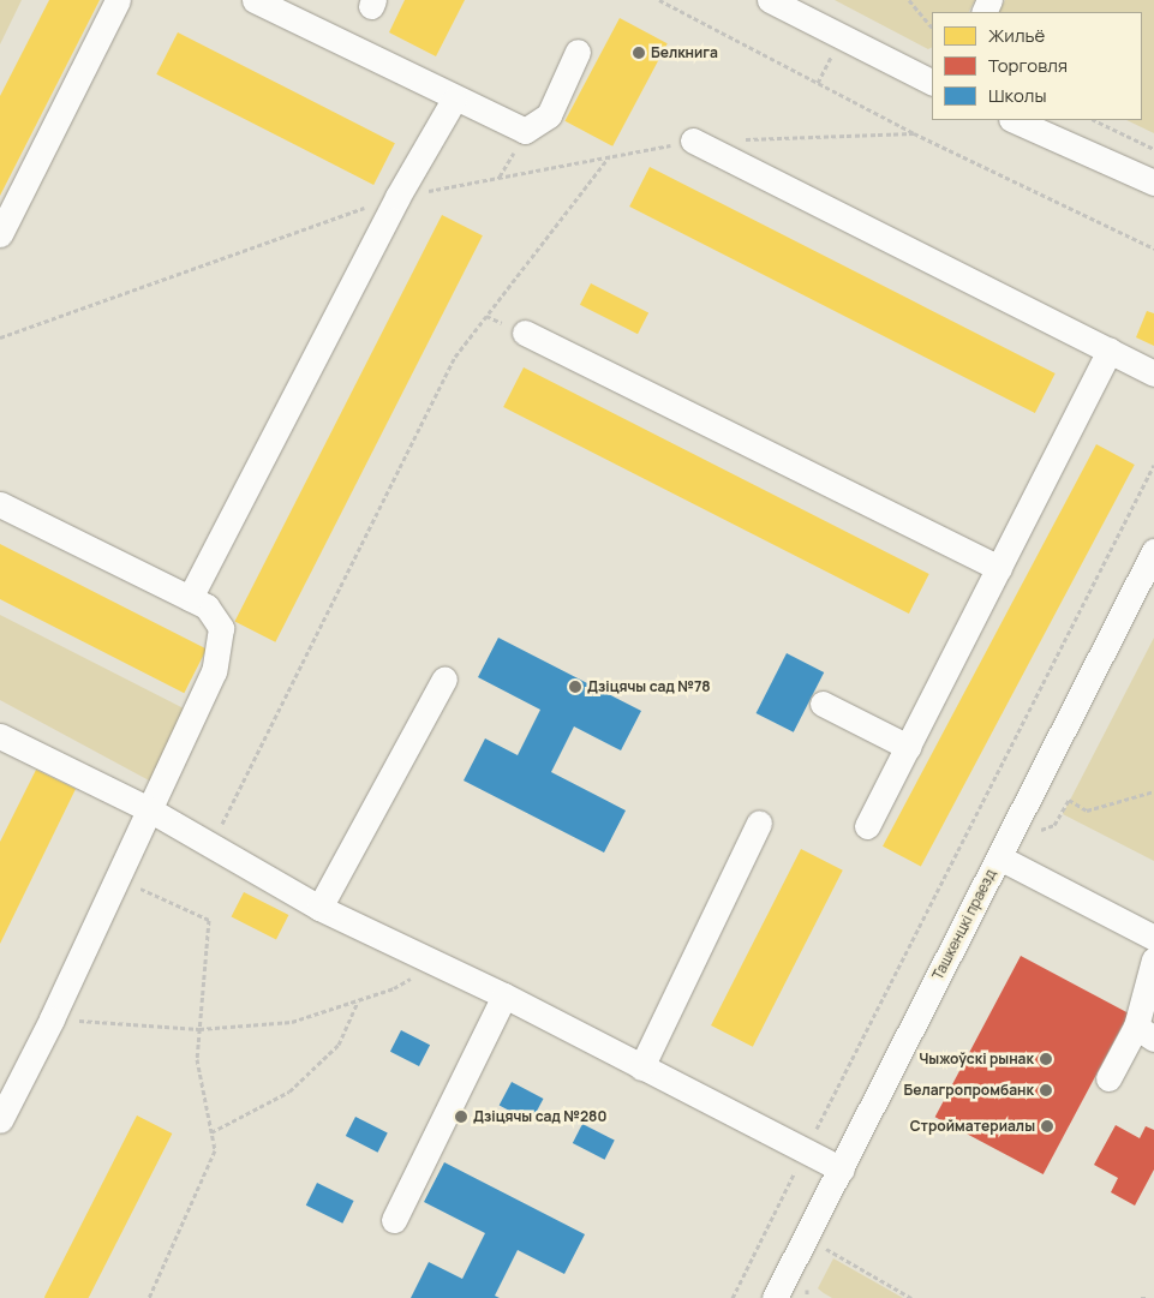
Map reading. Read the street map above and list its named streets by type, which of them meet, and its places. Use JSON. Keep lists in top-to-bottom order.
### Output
{
  "streets": {
    "street": ["Ташкенцкі праезд"]
  },
  "places": [
    "Белкнига",
    "Дзіцячы сад №78",
    "Чыжоўскі рынак",
    "Белагропромбанк",
    "Дзіцячы сад №280",
    "Стройматериалы"
  ],
  "legend": ["Жильё", "Торговля", "Школы"]
}
